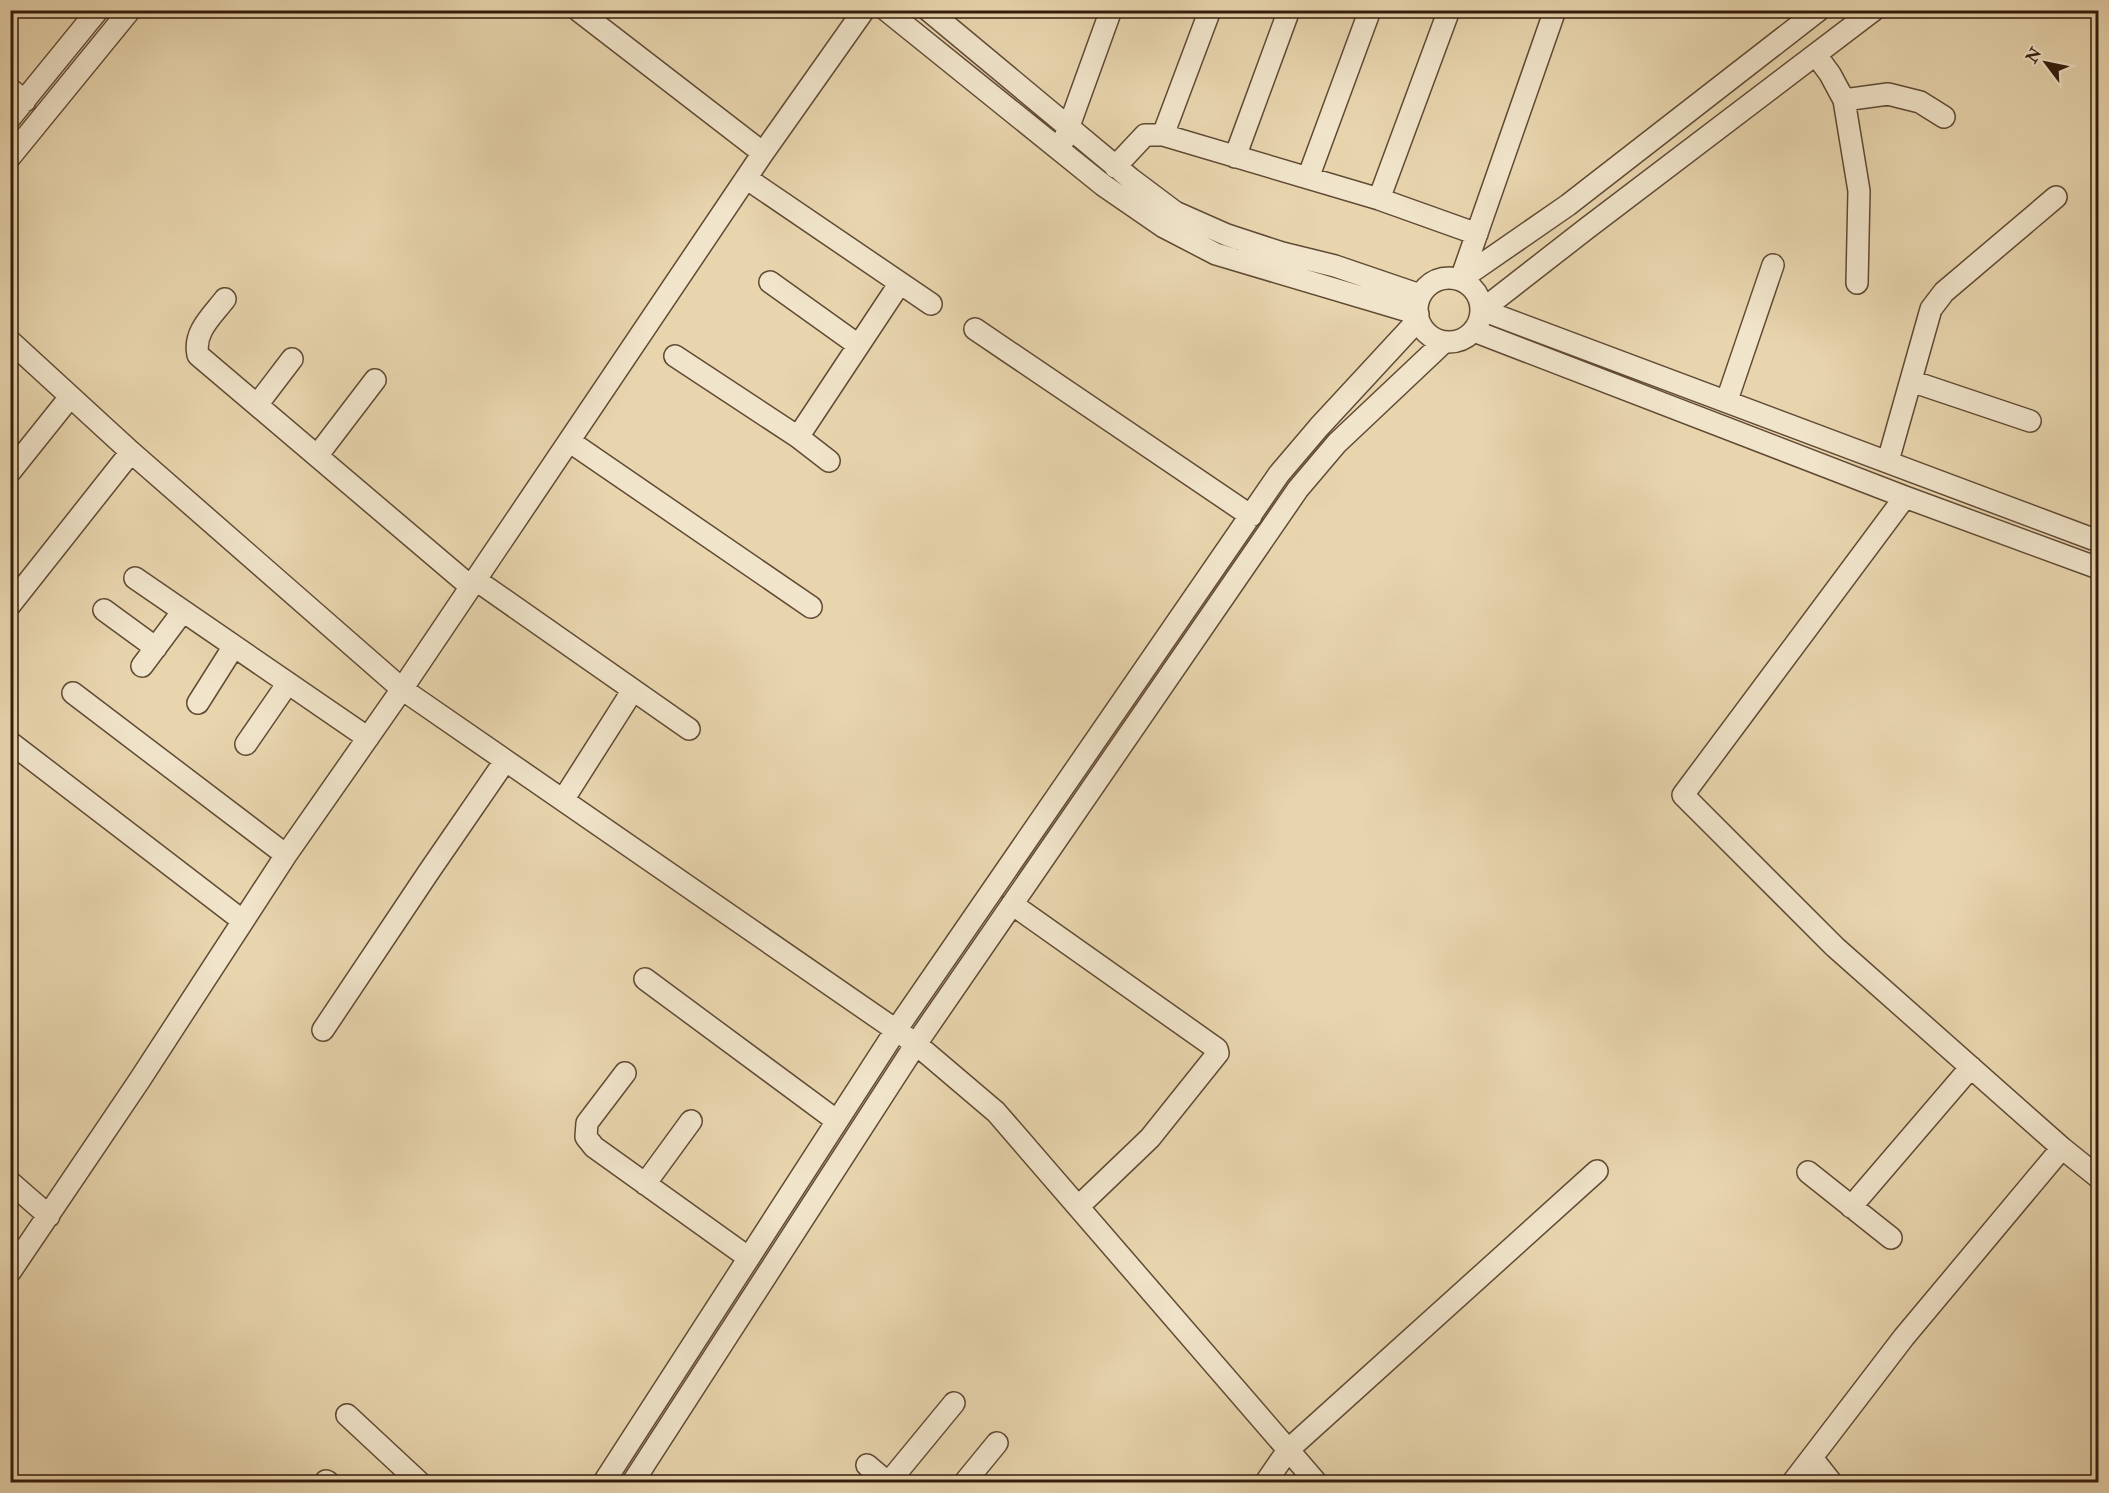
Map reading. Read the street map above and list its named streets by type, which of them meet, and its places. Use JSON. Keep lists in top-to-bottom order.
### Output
{
  "north": "top left"
}
